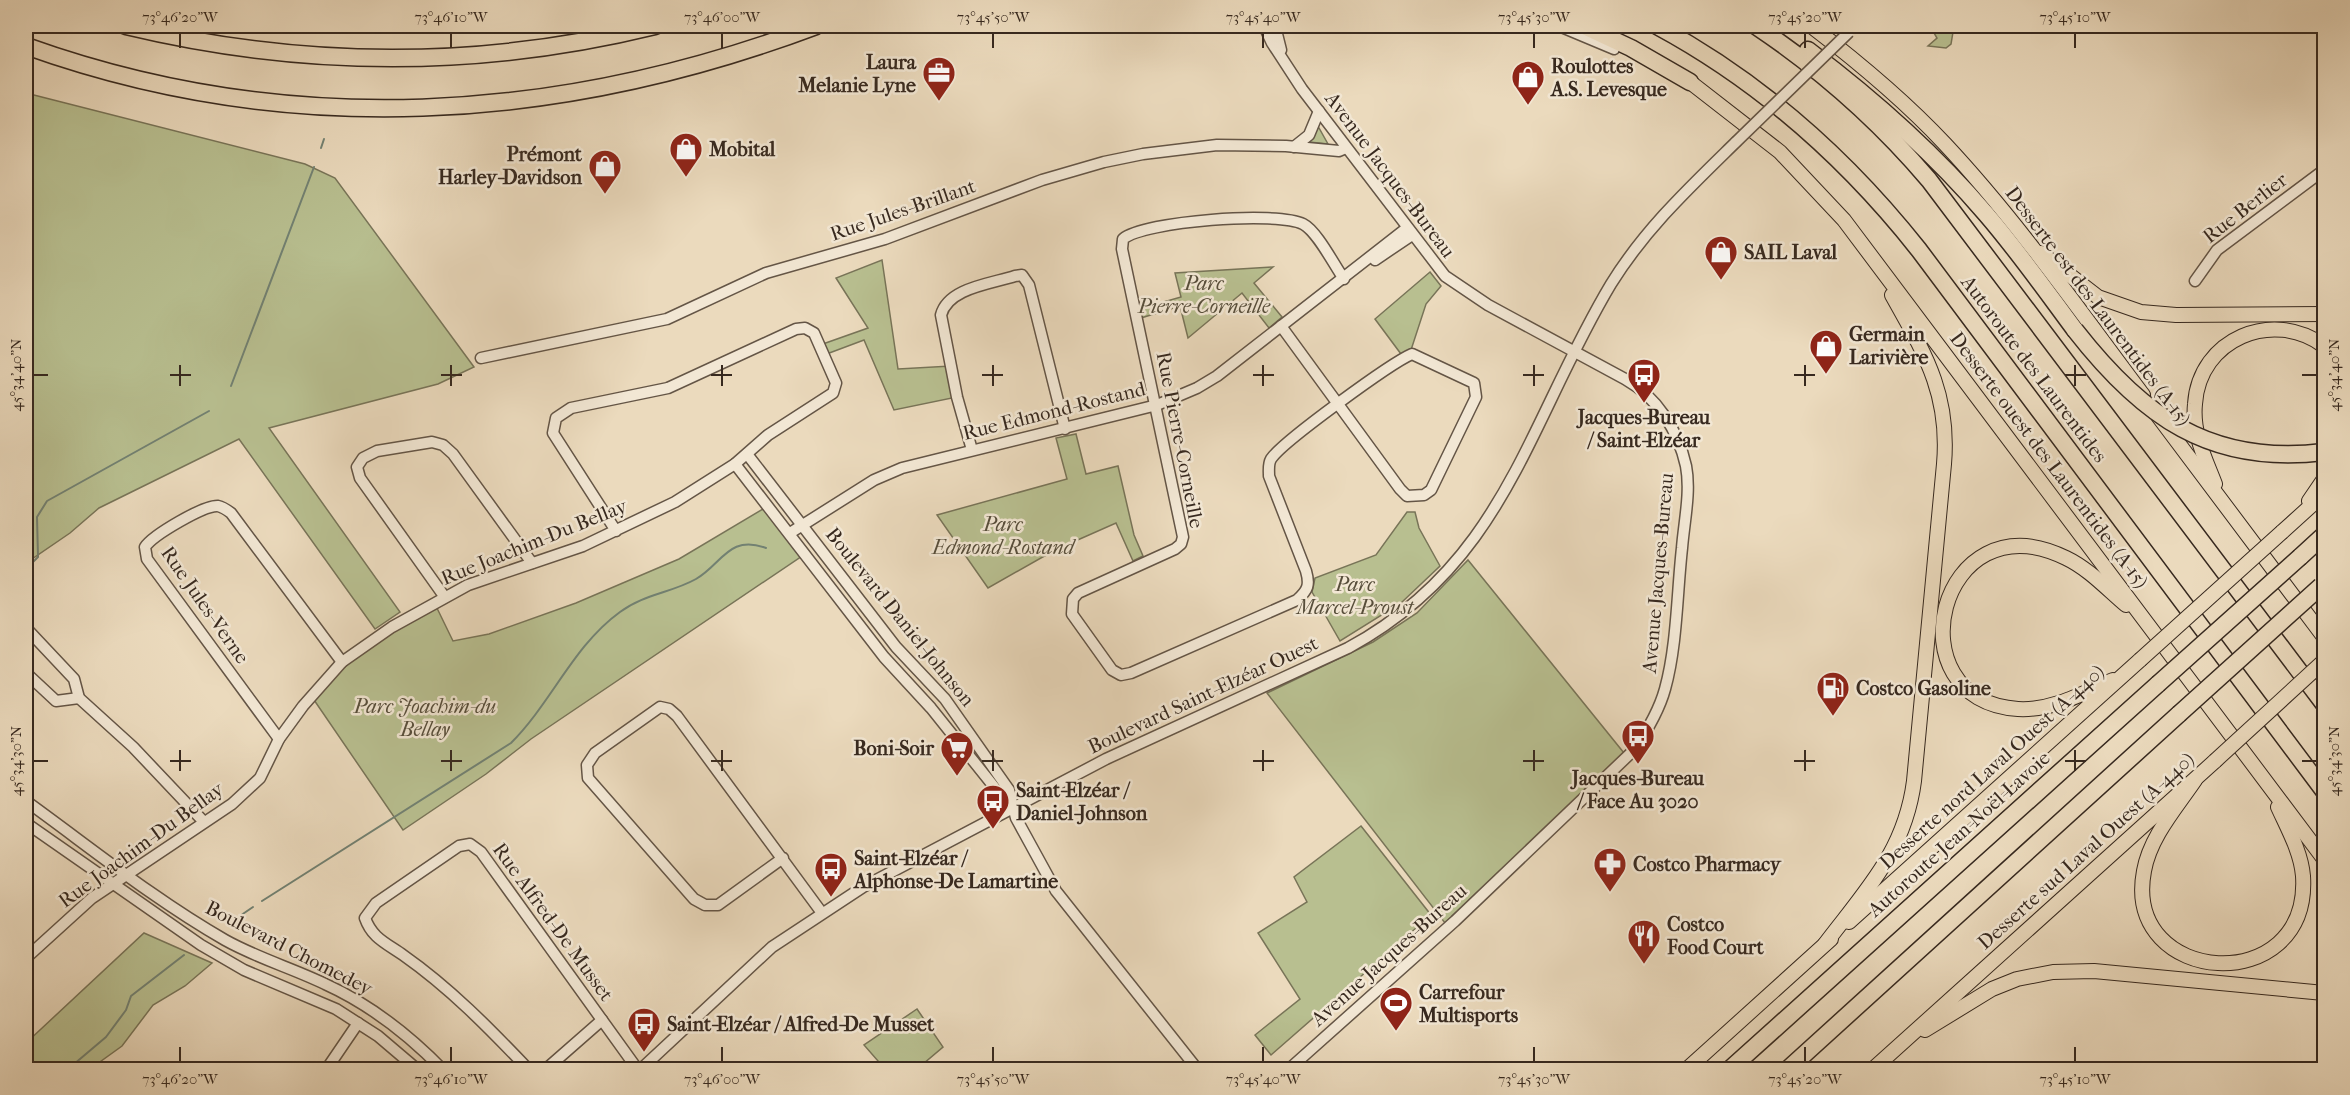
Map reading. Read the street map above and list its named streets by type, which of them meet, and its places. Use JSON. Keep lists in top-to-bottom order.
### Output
{
  "streets": {
    "highway": ["Autoroute des Laurentides", "Autoroute Jean-Noël-Lavoie"],
    "main road": [
      "Desserte est des Laurentides (A-15)",
      "Desserte ouest des Laurentides (A-15)",
      "Desserte nord Laval Ouest (A-440)",
      "Desserte sud Laval Ouest (A-440)"
    ],
    "street": [
      "Avenue Jacques-Bureau",
      "Rue Berlier",
      "Rue Jules-Brillant",
      "Rue Edmond-Rostand",
      "Rue Pierre-Corneille",
      "Rue Joachim-Du Bellay",
      "Rue Jules-Verne",
      "Boulevard Daniel-Johnson",
      "Boulevard Saint-Elzéar Ouest",
      "Rue Alfred-De Musset",
      "Boulevard Chomedey"
    ]
  },
  "crossings": [
    ["Avenue Jacques-Bureau", "Rue Jules-Brillant"],
    ["Avenue Jacques-Bureau", "Rue Edmond-Rostand"],
    ["Avenue Jacques-Bureau", "Boulevard Saint-Elzéar Ouest"],
    ["Rue Edmond-Rostand", "Rue Pierre-Corneille"],
    ["Rue Edmond-Rostand", "Boulevard Daniel-Johnson"],
    ["Rue Joachim-Du Bellay", "Rue Jules-Verne"],
    ["Rue Joachim-Du Bellay", "Boulevard Daniel-Johnson"],
    ["Rue Joachim-Du Bellay", "Boulevard Chomedey"],
    ["Boulevard Daniel-Johnson", "Boulevard Saint-Elzéar Ouest"],
    ["Boulevard Saint-Elzéar Ouest", "Rue Alfred-De Musset"]
  ],
  "parks": [
    "Parc Pierre-Corneille",
    "Parc Edmond-Rostand",
    "Parc Marcel-Proust",
    "Parc Joachim-du Bellay"
  ],
  "places": {
    "office": ["Laura Melanie Lyne"],
    "shop": [
      "Roulottes A.S. Levesque",
      "Mobital",
      "Prémont Harley-Davidson",
      "SAIL Laval",
      "Germain Larivière"
    ],
    "bus stop": [
      "Jacques-Bureau / Saint-Elzéar",
      "Jacques-Bureau / Face Au 3020",
      "Saint-Elzéar / Daniel-Johnson",
      "Saint-Elzéar / Alphonse-De Lamartine",
      "Saint-Elzéar / Alfred-De Musset"
    ],
    "fuel station": ["Costco Gasoline"],
    "supermarket": ["Boni-Soir"],
    "pharmacy": ["Costco Pharmacy"],
    "restaurant": ["Costco Food Court"],
    "sports": ["Carrefour Multisports"]
  },
  "coordinates": [
    "73°46'20\"W",
    "73°46'10\"W",
    "73°46'00\"W",
    "73°45'50\"W",
    "73°45'40\"W",
    "73°45'30\"W",
    "73°45'20\"W",
    "73°45'10\"W",
    "45°34'40\"N",
    "45°34'30\"N"
  ]
}
